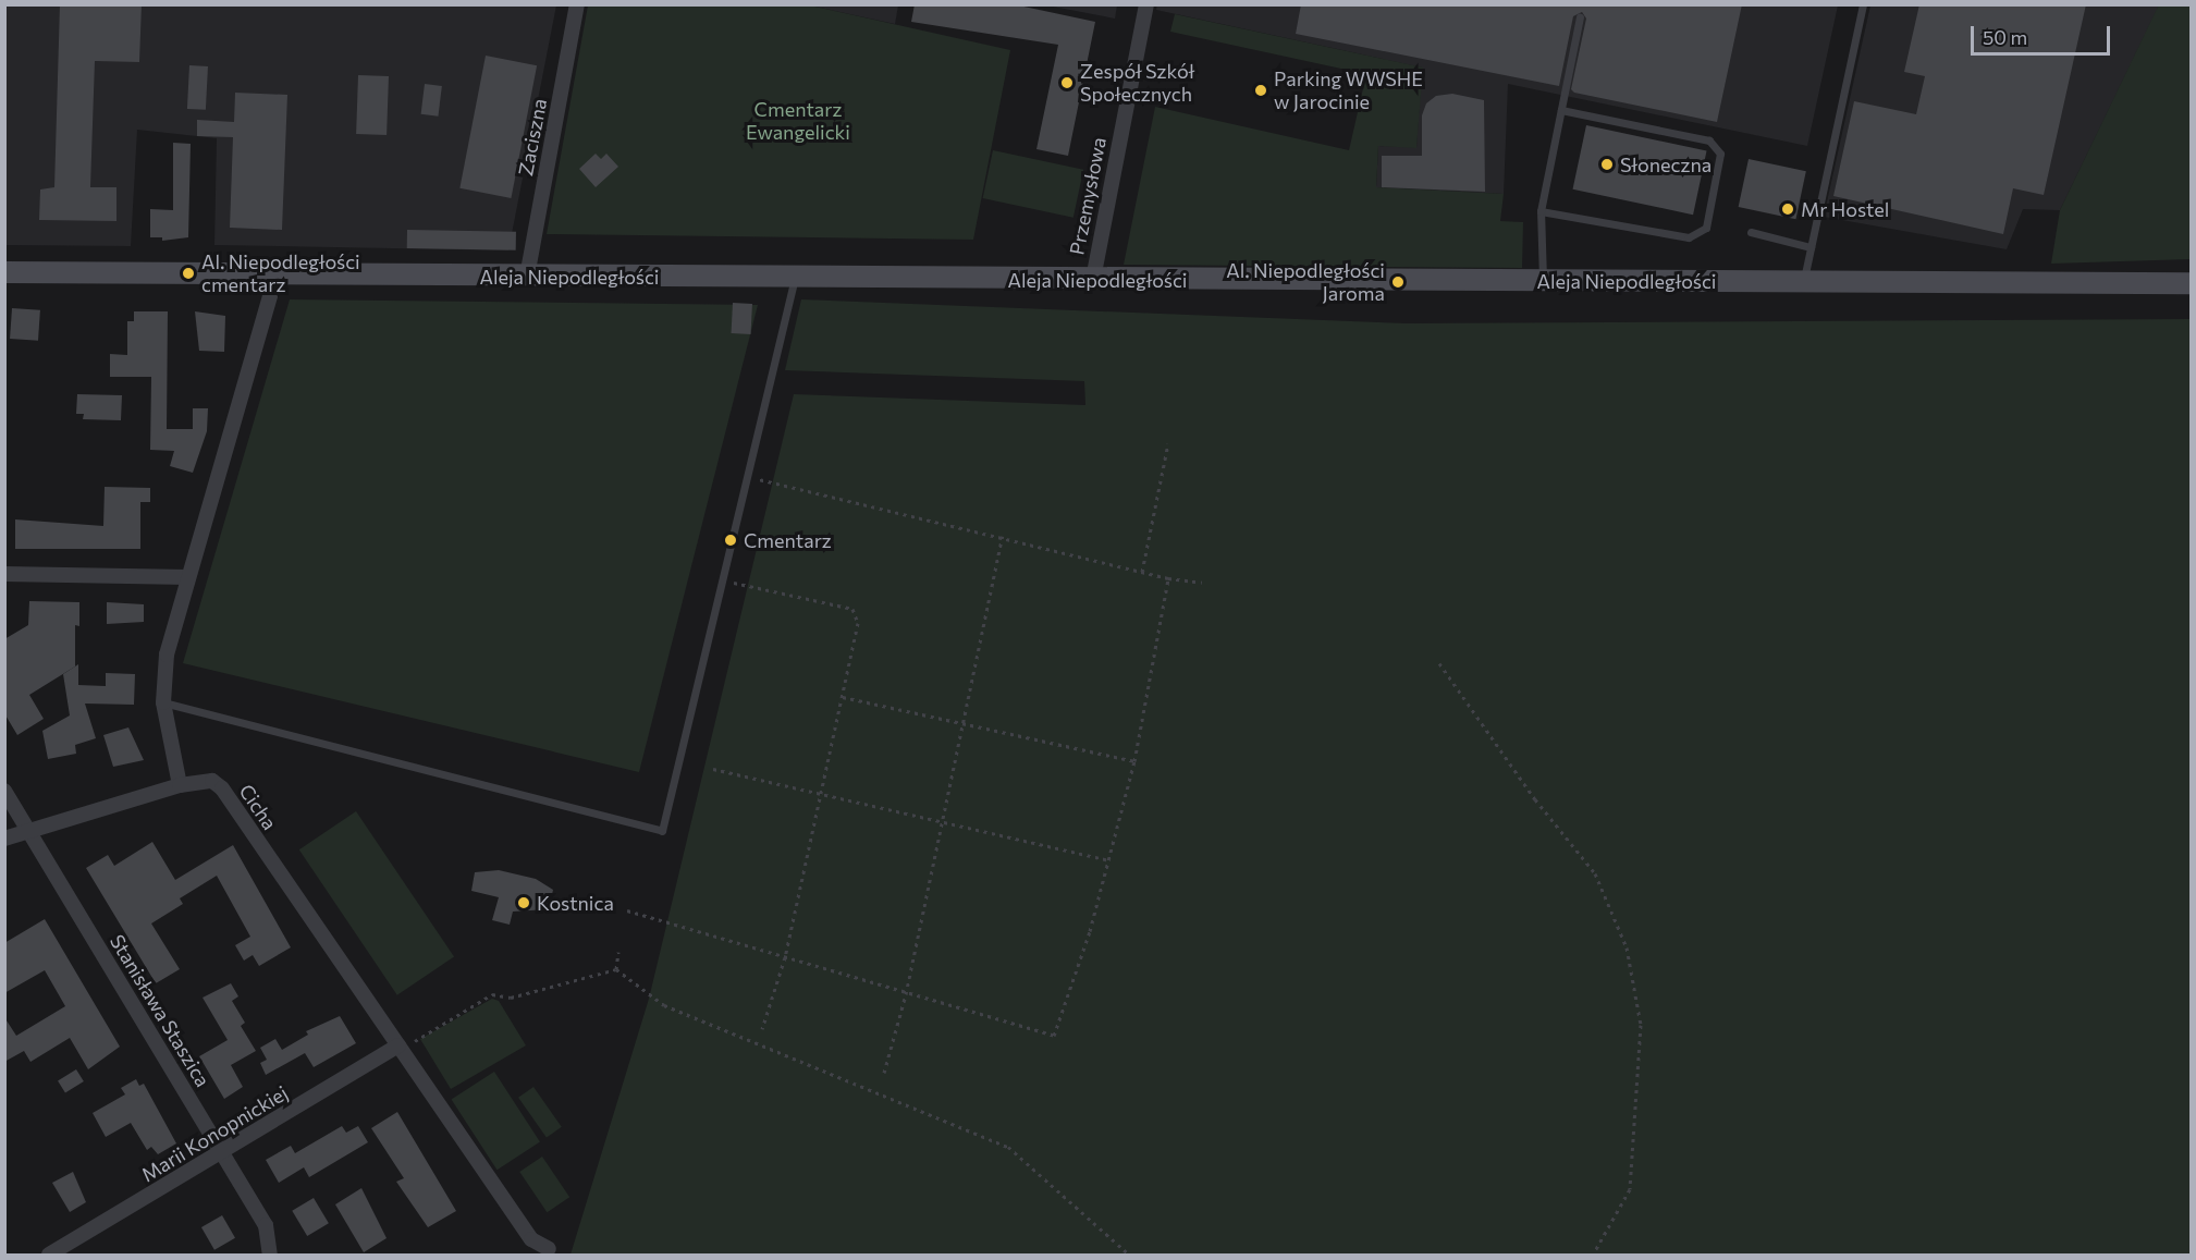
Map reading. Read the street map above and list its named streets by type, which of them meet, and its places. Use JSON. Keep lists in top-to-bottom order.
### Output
{
  "streets": {
    "main road": ["Aleja Niepodległości"],
    "street": [
      "Zaciszna",
      "Przemysłowa",
      "Cicha",
      "Stanisława Staszica",
      "Marii Konopnickiej"
    ]
  },
  "crossings": [
    ["Zaciszna", "Aleja Niepodległości"],
    ["Przemysłowa", "Aleja Niepodległości"],
    ["Cicha", "Stanisława Staszica"],
    ["Cicha", "Marii Konopnickiej"],
    ["Stanisława Staszica", "Marii Konopnickiej"]
  ],
  "parks": ["Cmentarz Ewangelicki"],
  "places": [
    "Zespół Szkół Społecznych",
    "Parking WWSHE w Jarocinie",
    "Słoneczna",
    "Mr Hostel",
    "Al. Niepodległości cmentarz",
    "Al. Niepodległości Jaroma",
    "Cmentarz",
    "Kostnica"
  ],
  "scale_bar": "50 m"
}
